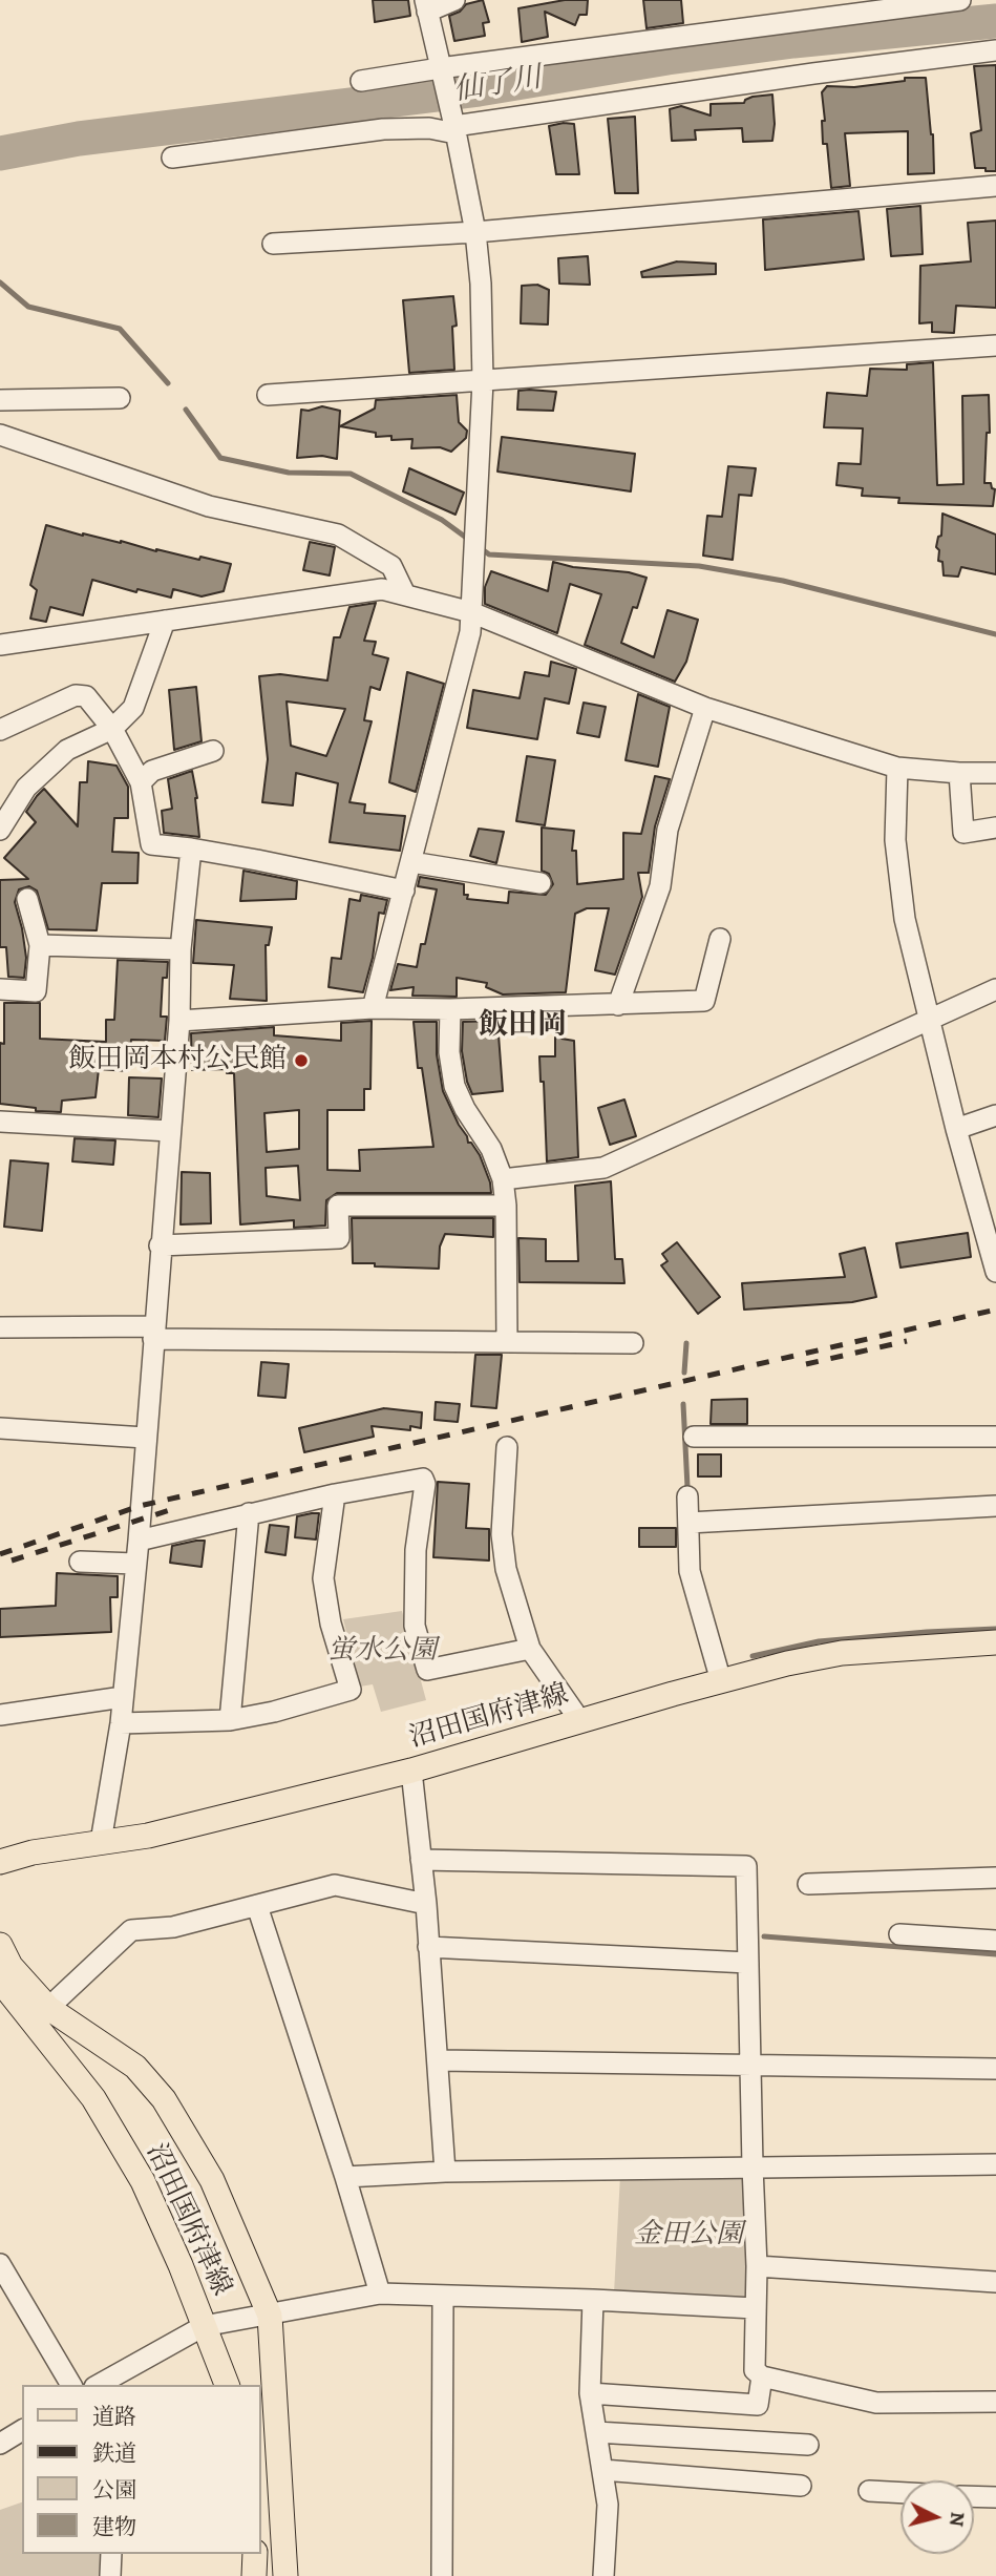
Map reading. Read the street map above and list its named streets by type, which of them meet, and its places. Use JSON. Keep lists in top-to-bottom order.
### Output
{
  "streets": {
    "main road": ["沼田国府津線"]
  },
  "districts": ["飯田岡"],
  "water": ["仙了川"],
  "parks": ["蛍水公園", "金田公園"],
  "places": ["飯田岡本村公民館"],
  "legend": [
    "道路",
    "鉄道",
    "公園",
    "建物"
  ],
  "north": "right"
}
